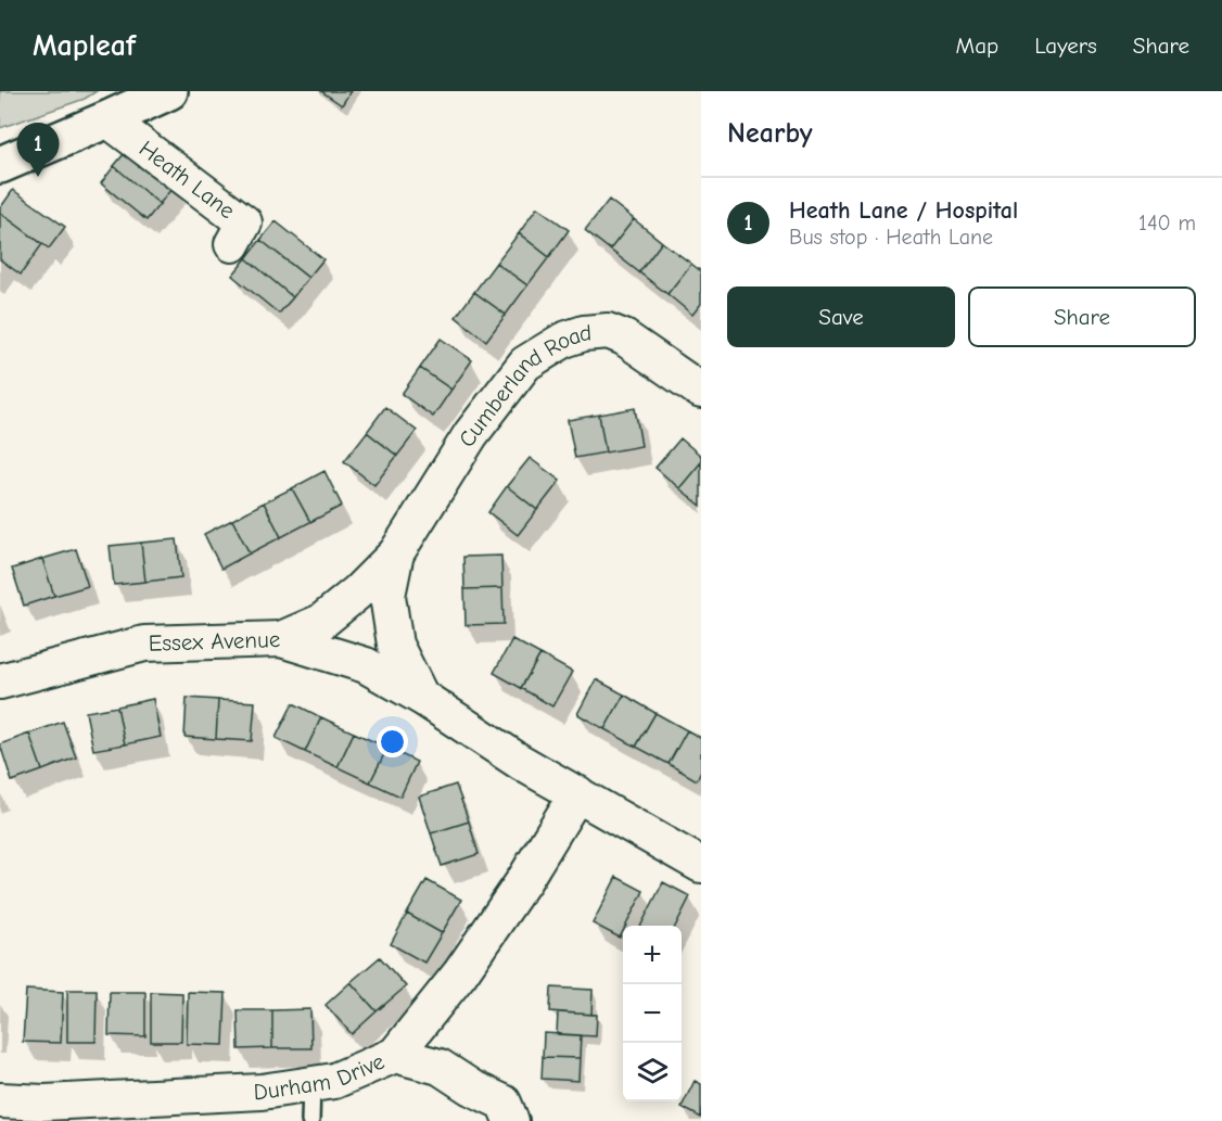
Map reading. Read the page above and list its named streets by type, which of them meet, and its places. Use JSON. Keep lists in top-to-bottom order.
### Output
{
  "streets": {
    "street": [
      "Heath Lane",
      "Cumberland Road",
      "Essex Avenue",
      "Durham Drive"
    ]
  },
  "crossings": [
    ["Cumberland Road", "Essex Avenue"],
    ["Essex Avenue", "Durham Drive"]
  ],
  "page": {
    "header": "Mapleaf",
    "nav": ["Map", "Layers", "Share"],
    "heading": "Nearby",
    "pins": "1",
    "list": [
      {
        "mark": "1",
        "name": "Heath Lane / Hospital",
        "note": "Bus stop · Heath Lane",
        "value": "140 m"
      }
    ],
    "buttons": ["Save", "Share"],
    "map_buttons": ["+", "−"]
  }
}
